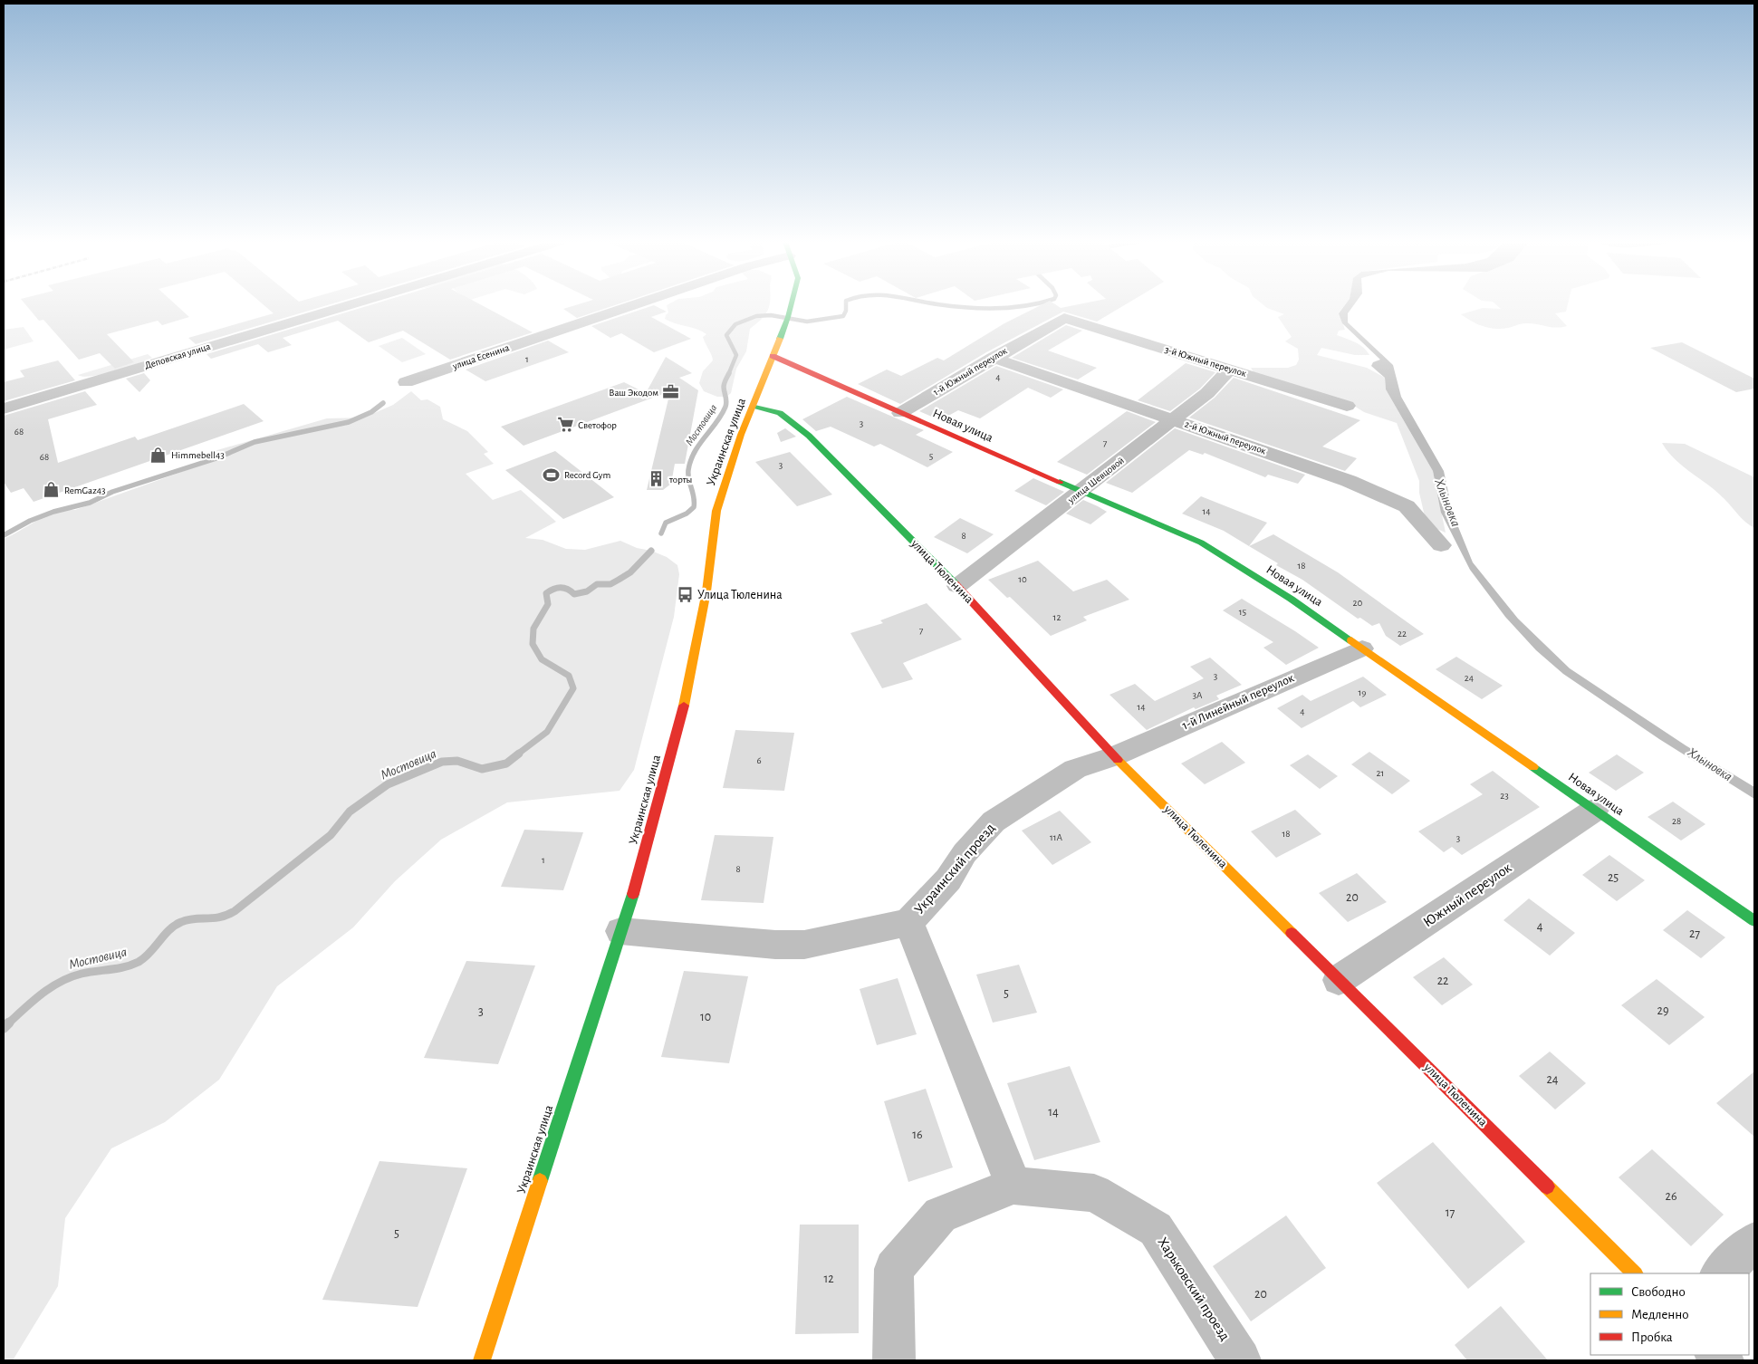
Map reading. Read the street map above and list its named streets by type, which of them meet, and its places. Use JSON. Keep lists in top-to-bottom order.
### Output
{
  "streets": {
    "street": [
      "Деповская улица",
      "улица Есенина",
      "3-й Южный переулок",
      "1-й Южный переулок",
      "Новая улица",
      "2-й Южный переулок",
      "Украинская улица",
      "улица Шевцовой",
      "улица Тюленина",
      "1-й Линейный переулок",
      "Украинский проезд",
      "Южный переулок",
      "Харьковский проезд"
    ]
  },
  "crossings": [
    ["3-й Южный переулок", "1-й Южный переулок"],
    ["3-й Южный переулок", "улица Шевцовой"],
    ["1-й Южный переулок", "Новая улица"],
    ["1-й Южный переулок", "2-й Южный переулок"],
    ["Новая улица", "Украинская улица"],
    ["Новая улица", "улица Шевцовой"],
    ["Новая улица", "1-й Линейный переулок"],
    ["Новая улица", "Южный переулок"],
    ["2-й Южный переулок", "улица Шевцовой"],
    ["Украинская улица", "улица Тюленина"],
    ["Украинская улица", "Украинский проезд"],
    ["улица Шевцовой", "улица Тюленина"],
    ["улица Тюленина", "1-й Линейный переулок"],
    ["улица Тюленина", "Украинский проезд"],
    ["улица Тюленина", "Южный переулок"],
    ["1-й Линейный переулок", "Украинский проезд"]
  ],
  "water": ["Мостовица", "Хлыновка"],
  "places": {
    "office": ["Ваш Экодом"],
    "supermarket": ["Светофор"],
    "shop": ["Himmebell43", "RemGaz43"],
    "sports": ["Record Gym"],
    "building": ["торты"],
    "bus stop": ["Улица Тюленина"]
  },
  "house_numbers": [
    "1",
    "4",
    "3",
    "68",
    "7",
    "5",
    "68",
    "3",
    "14",
    "8",
    "18",
    "10",
    "20",
    "15",
    "12",
    "7",
    "22",
    "3",
    "24",
    "19",
    "3А",
    "14",
    "4",
    "6",
    "21",
    "23",
    "28",
    "18",
    "11А",
    "3",
    "1",
    "8",
    "25",
    "20",
    "4",
    "27",
    "22",
    "5",
    "29",
    "3",
    "10",
    "24",
    "14",
    "16",
    "26",
    "17",
    "5",
    "12",
    "20"
  ],
  "legend": ["Свободно", "Медленно", "Пробка"]
}
